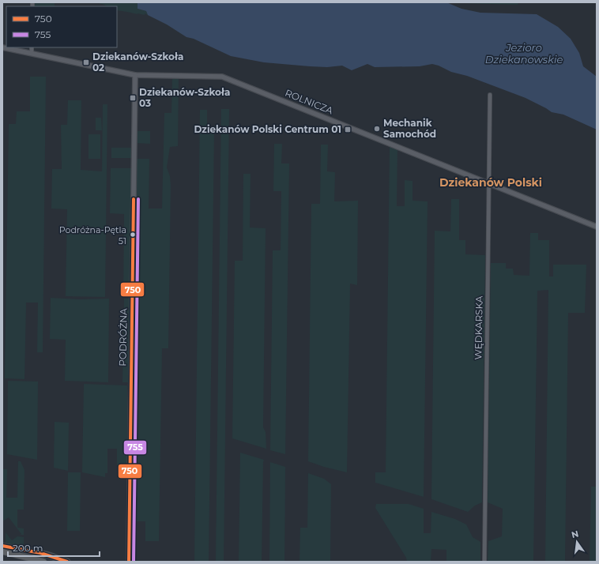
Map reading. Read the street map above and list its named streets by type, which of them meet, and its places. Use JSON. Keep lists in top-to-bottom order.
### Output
{
  "streets": {
    "street": ["ROLNICZA", "WĘDKARSKA", "PODRÓŻNA"]
  },
  "crossings": [
    ["ROLNICZA", "WĘDKARSKA"],
    ["ROLNICZA", "PODRÓŻNA"]
  ],
  "districts": ["Dziekanów Polski"],
  "water": ["Jezioro Dziekanowskie"],
  "places": {
    "transit": ["Dziekanów-Szkoła 02", "Dziekanów-Szkoła 03", "Dziekanów Polski Centrum 01"],
    "other": ["Mechanik Samochód", "Podróżna-Pętla 51"]
  },
  "lines": ["transit line 750", "transit line 755"],
  "legend": ["750", "755"],
  "scale_bar": "200 m",
  "north": "top"
}
